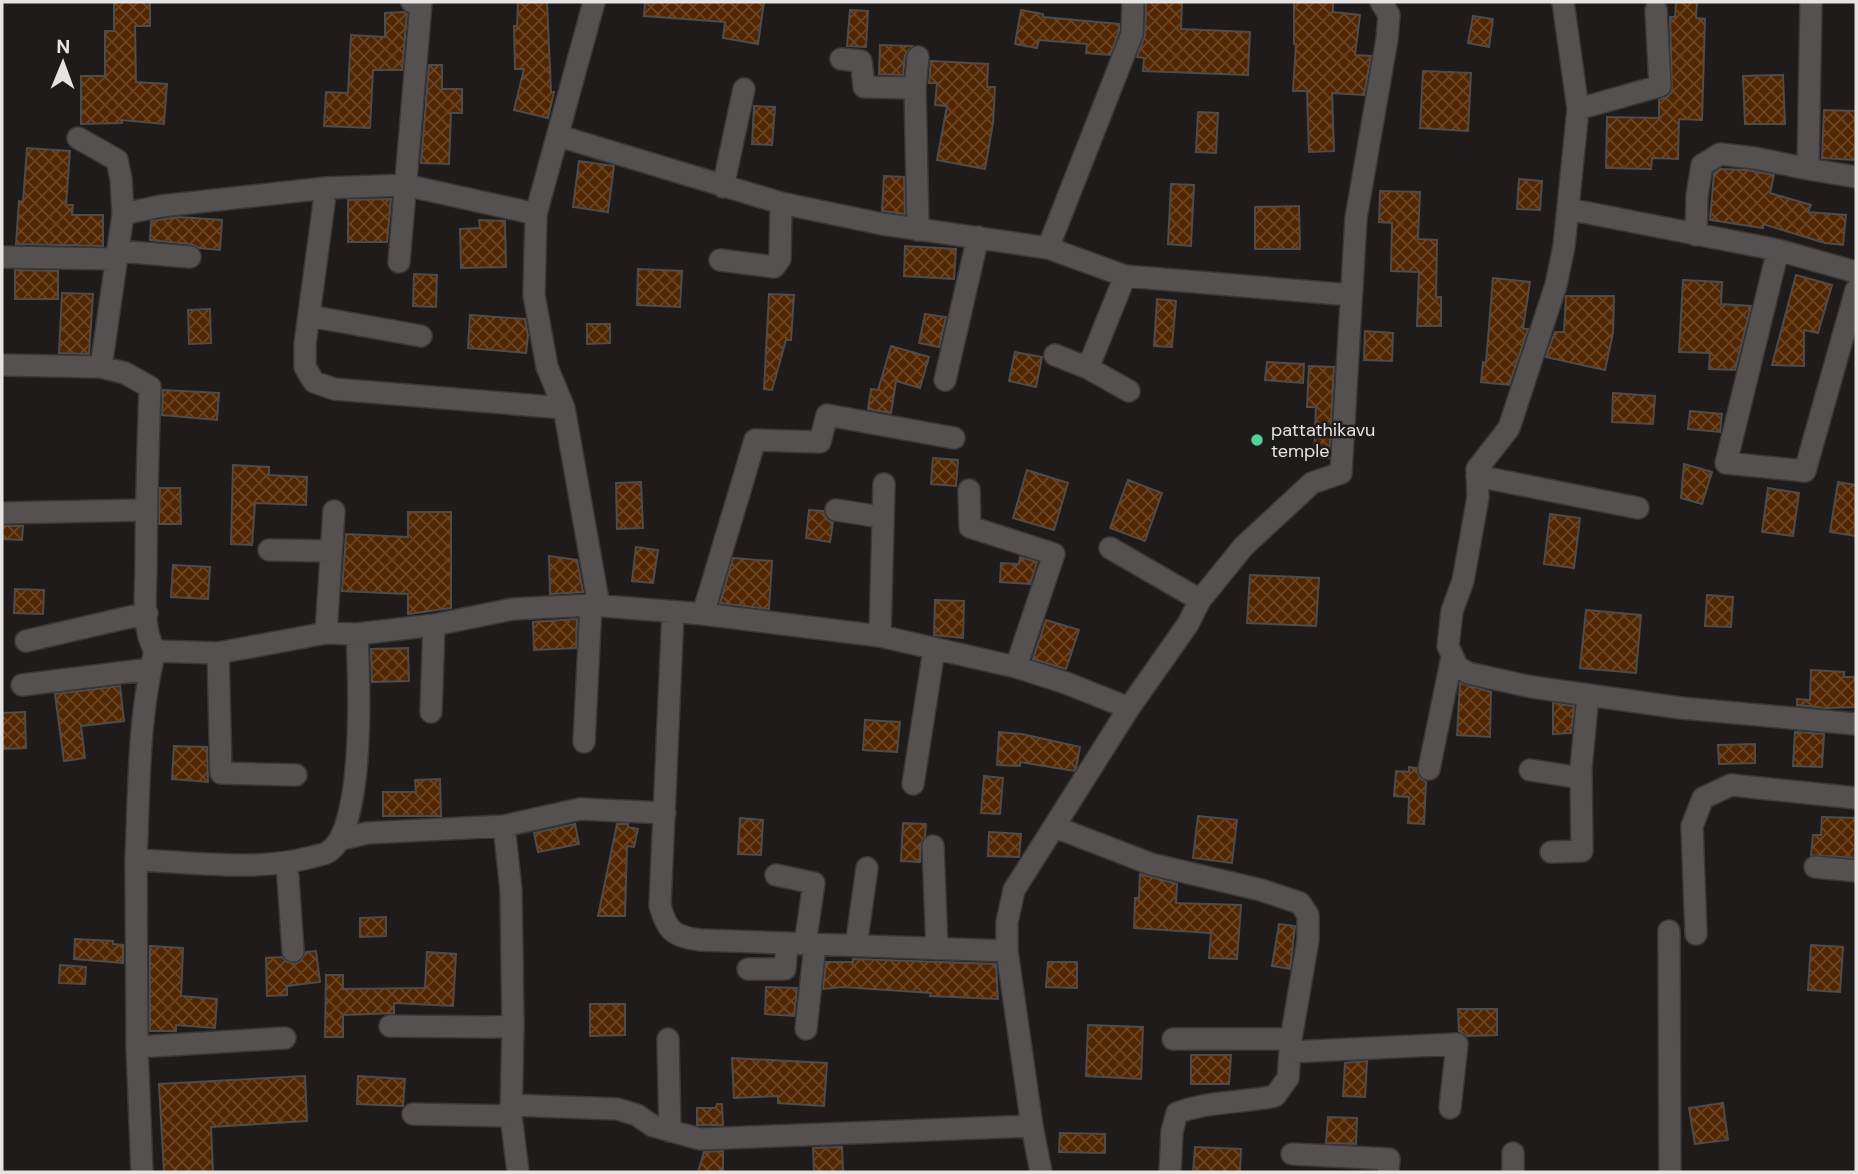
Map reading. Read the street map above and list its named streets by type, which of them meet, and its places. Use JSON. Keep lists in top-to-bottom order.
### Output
{
  "places": ["pattathikavu temple"],
  "north": "top"
}
